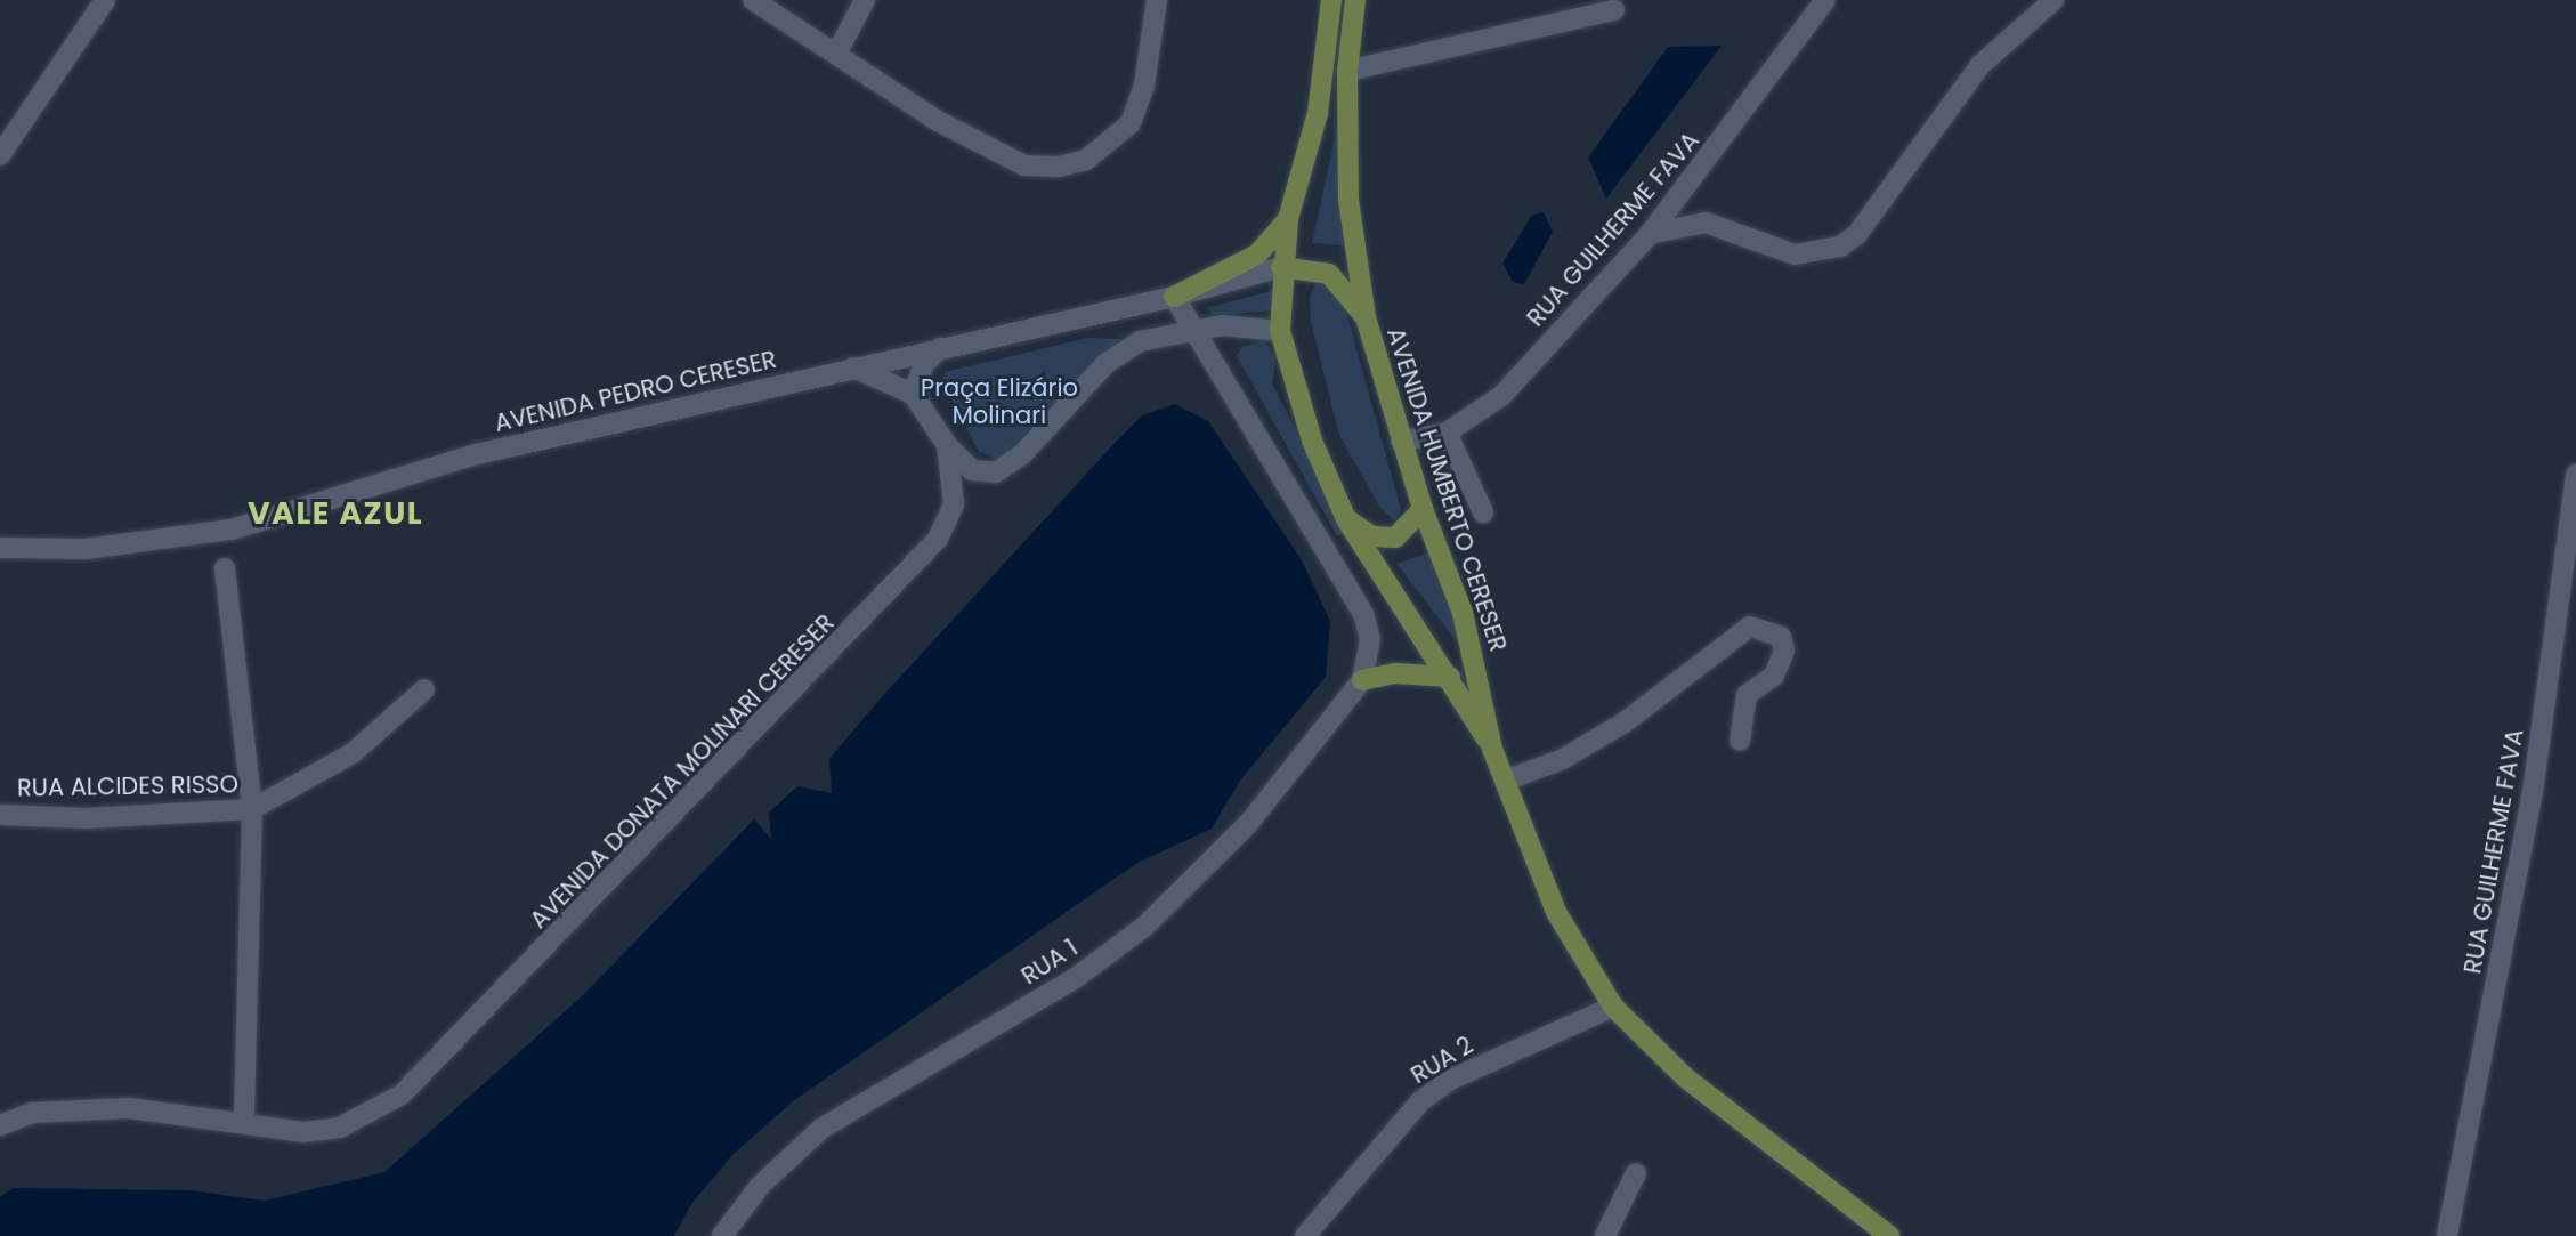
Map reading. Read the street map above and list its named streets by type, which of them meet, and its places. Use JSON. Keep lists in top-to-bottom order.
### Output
{
  "streets": {
    "main road": ["AVENIDA HUMBERTO CERESER"],
    "street": [
      "RUA GUILHERME FAVA",
      "AVENIDA PEDRO CERESER",
      "AVENIDA DONATA MOLINARI CERESER",
      "RUA ALCIDES RISSO",
      "RUA 1",
      "RUA 2"
    ]
  },
  "crossings": [
    ["RUA GUILHERME FAVA", "AVENIDA HUMBERTO CERESER"],
    ["AVENIDA PEDRO CERESER", "AVENIDA HUMBERTO CERESER"],
    ["AVENIDA HUMBERTO CERESER", "RUA 2"]
  ],
  "districts": ["VALE AZUL"],
  "parks": ["Praça Elizário Molinari"]
}
